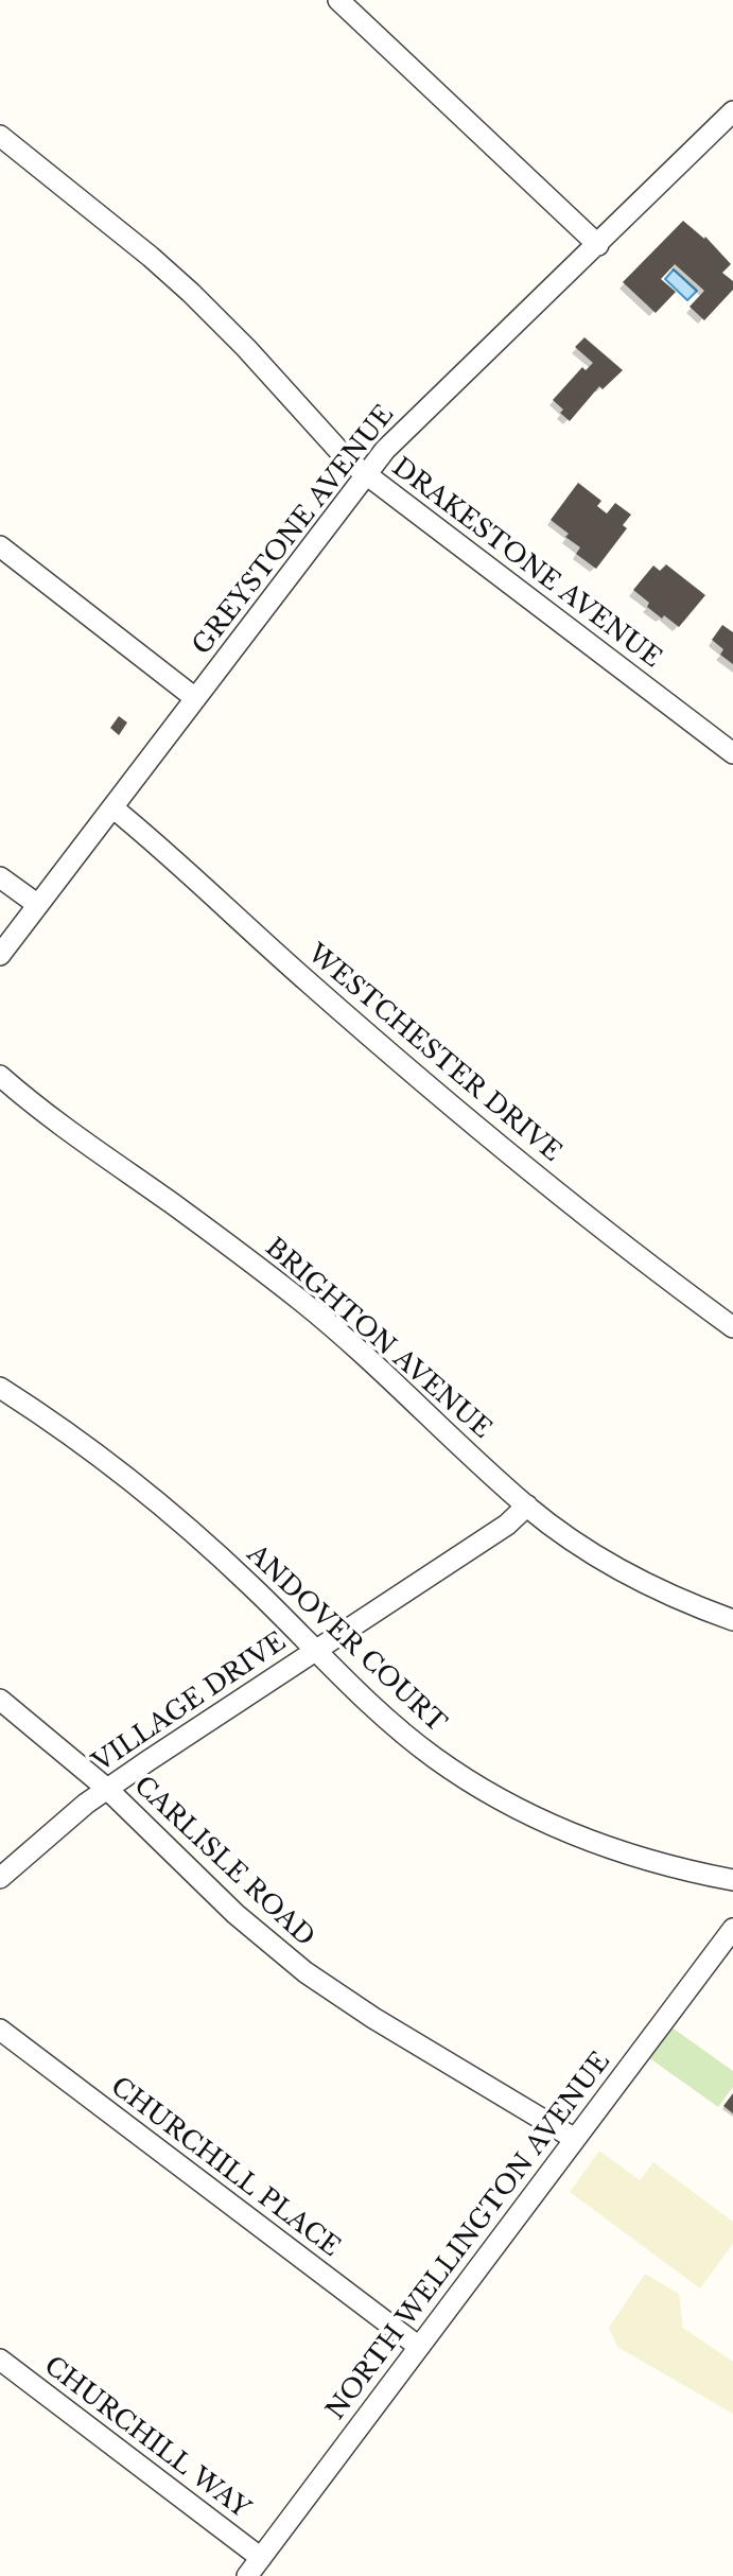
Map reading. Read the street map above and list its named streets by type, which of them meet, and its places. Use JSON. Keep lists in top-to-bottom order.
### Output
{
  "streets": {
    "street": [
      "GREYSTONE AVENUE",
      "DRAKESTONE AVENUE",
      "WESTCHESTER DRIVE",
      "BRIGHTON AVENUE",
      "ANDOVER COURT",
      "VILLAGE DRIVE",
      "CARLISLE ROAD",
      "CHURCHILL PLACE",
      "NORTH WELLINGTON AVENUE",
      "CHURCHILL WAY"
    ]
  },
  "crossings": [
    ["GREYSTONE AVENUE", "DRAKESTONE AVENUE"],
    ["GREYSTONE AVENUE", "WESTCHESTER DRIVE"],
    ["BRIGHTON AVENUE", "VILLAGE DRIVE"],
    ["ANDOVER COURT", "VILLAGE DRIVE"],
    ["VILLAGE DRIVE", "CARLISLE ROAD"],
    ["CARLISLE ROAD", "NORTH WELLINGTON AVENUE"],
    ["CHURCHILL PLACE", "NORTH WELLINGTON AVENUE"],
    ["NORTH WELLINGTON AVENUE", "CHURCHILL WAY"]
  ]
}
